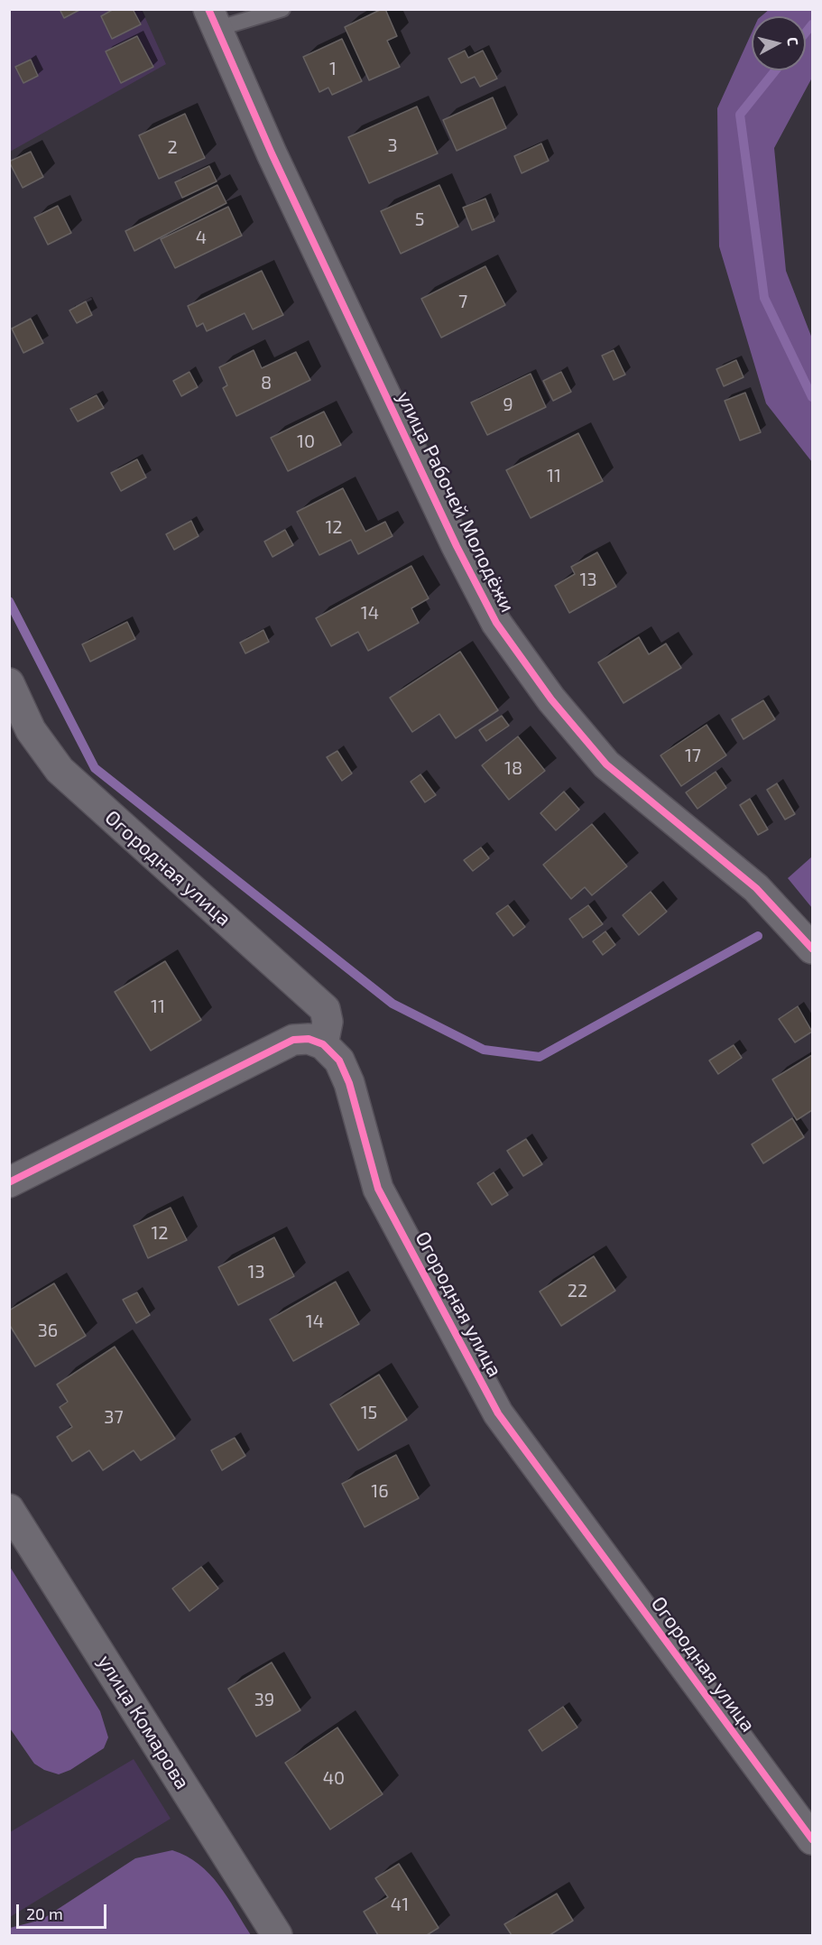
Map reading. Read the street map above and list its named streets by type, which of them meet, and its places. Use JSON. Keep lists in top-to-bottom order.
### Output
{
  "streets": {
    "street": ["улица Рабочей Молодёжи", "Огородная улица", "улица Комарова"]
  },
  "house_numbers": [
    "1",
    "3",
    "2",
    "5",
    "4",
    "7",
    "8",
    "9",
    "10",
    "11",
    "12",
    "13",
    "14",
    "17",
    "18",
    "11",
    "12",
    "13",
    "22",
    "14",
    "36",
    "15",
    "37",
    "16",
    "39",
    "40",
    "41"
  ],
  "scale_bar": "20 m",
  "north": "right"
}
